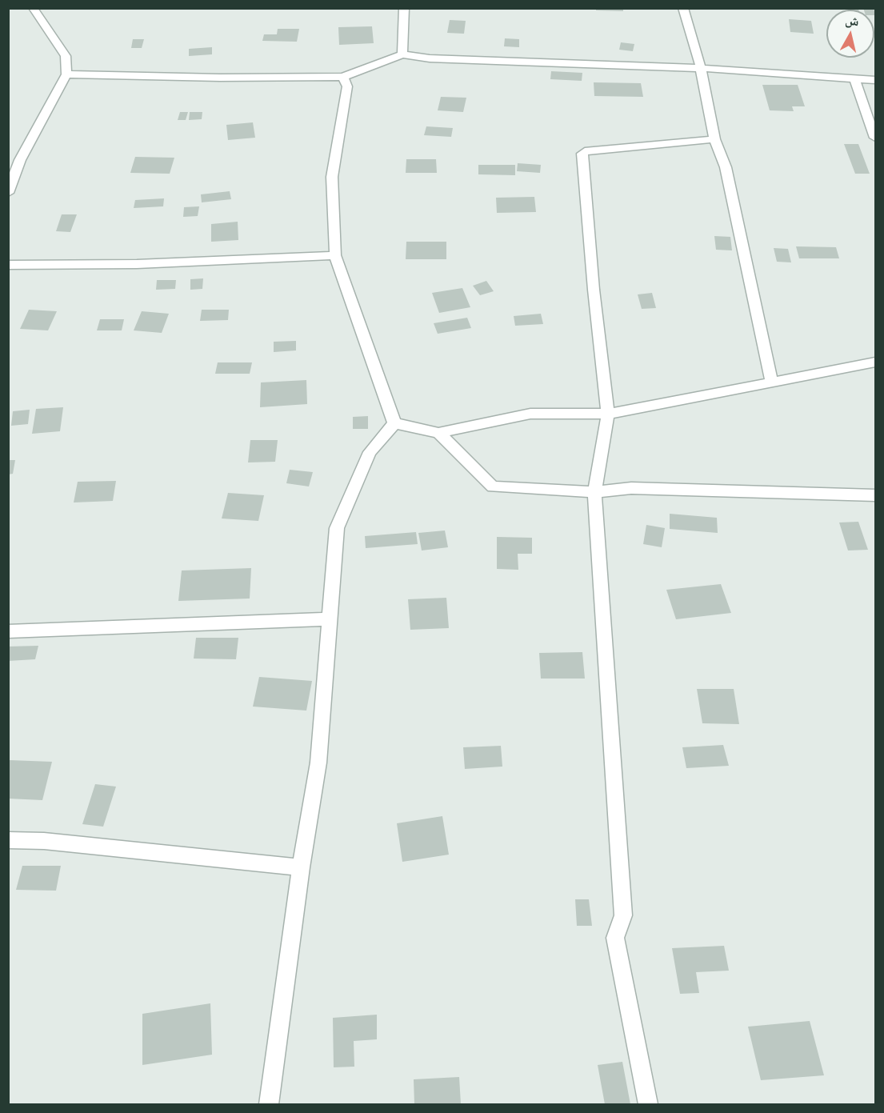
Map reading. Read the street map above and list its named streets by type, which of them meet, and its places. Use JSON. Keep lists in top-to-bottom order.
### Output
{
  "north": "top"
}
